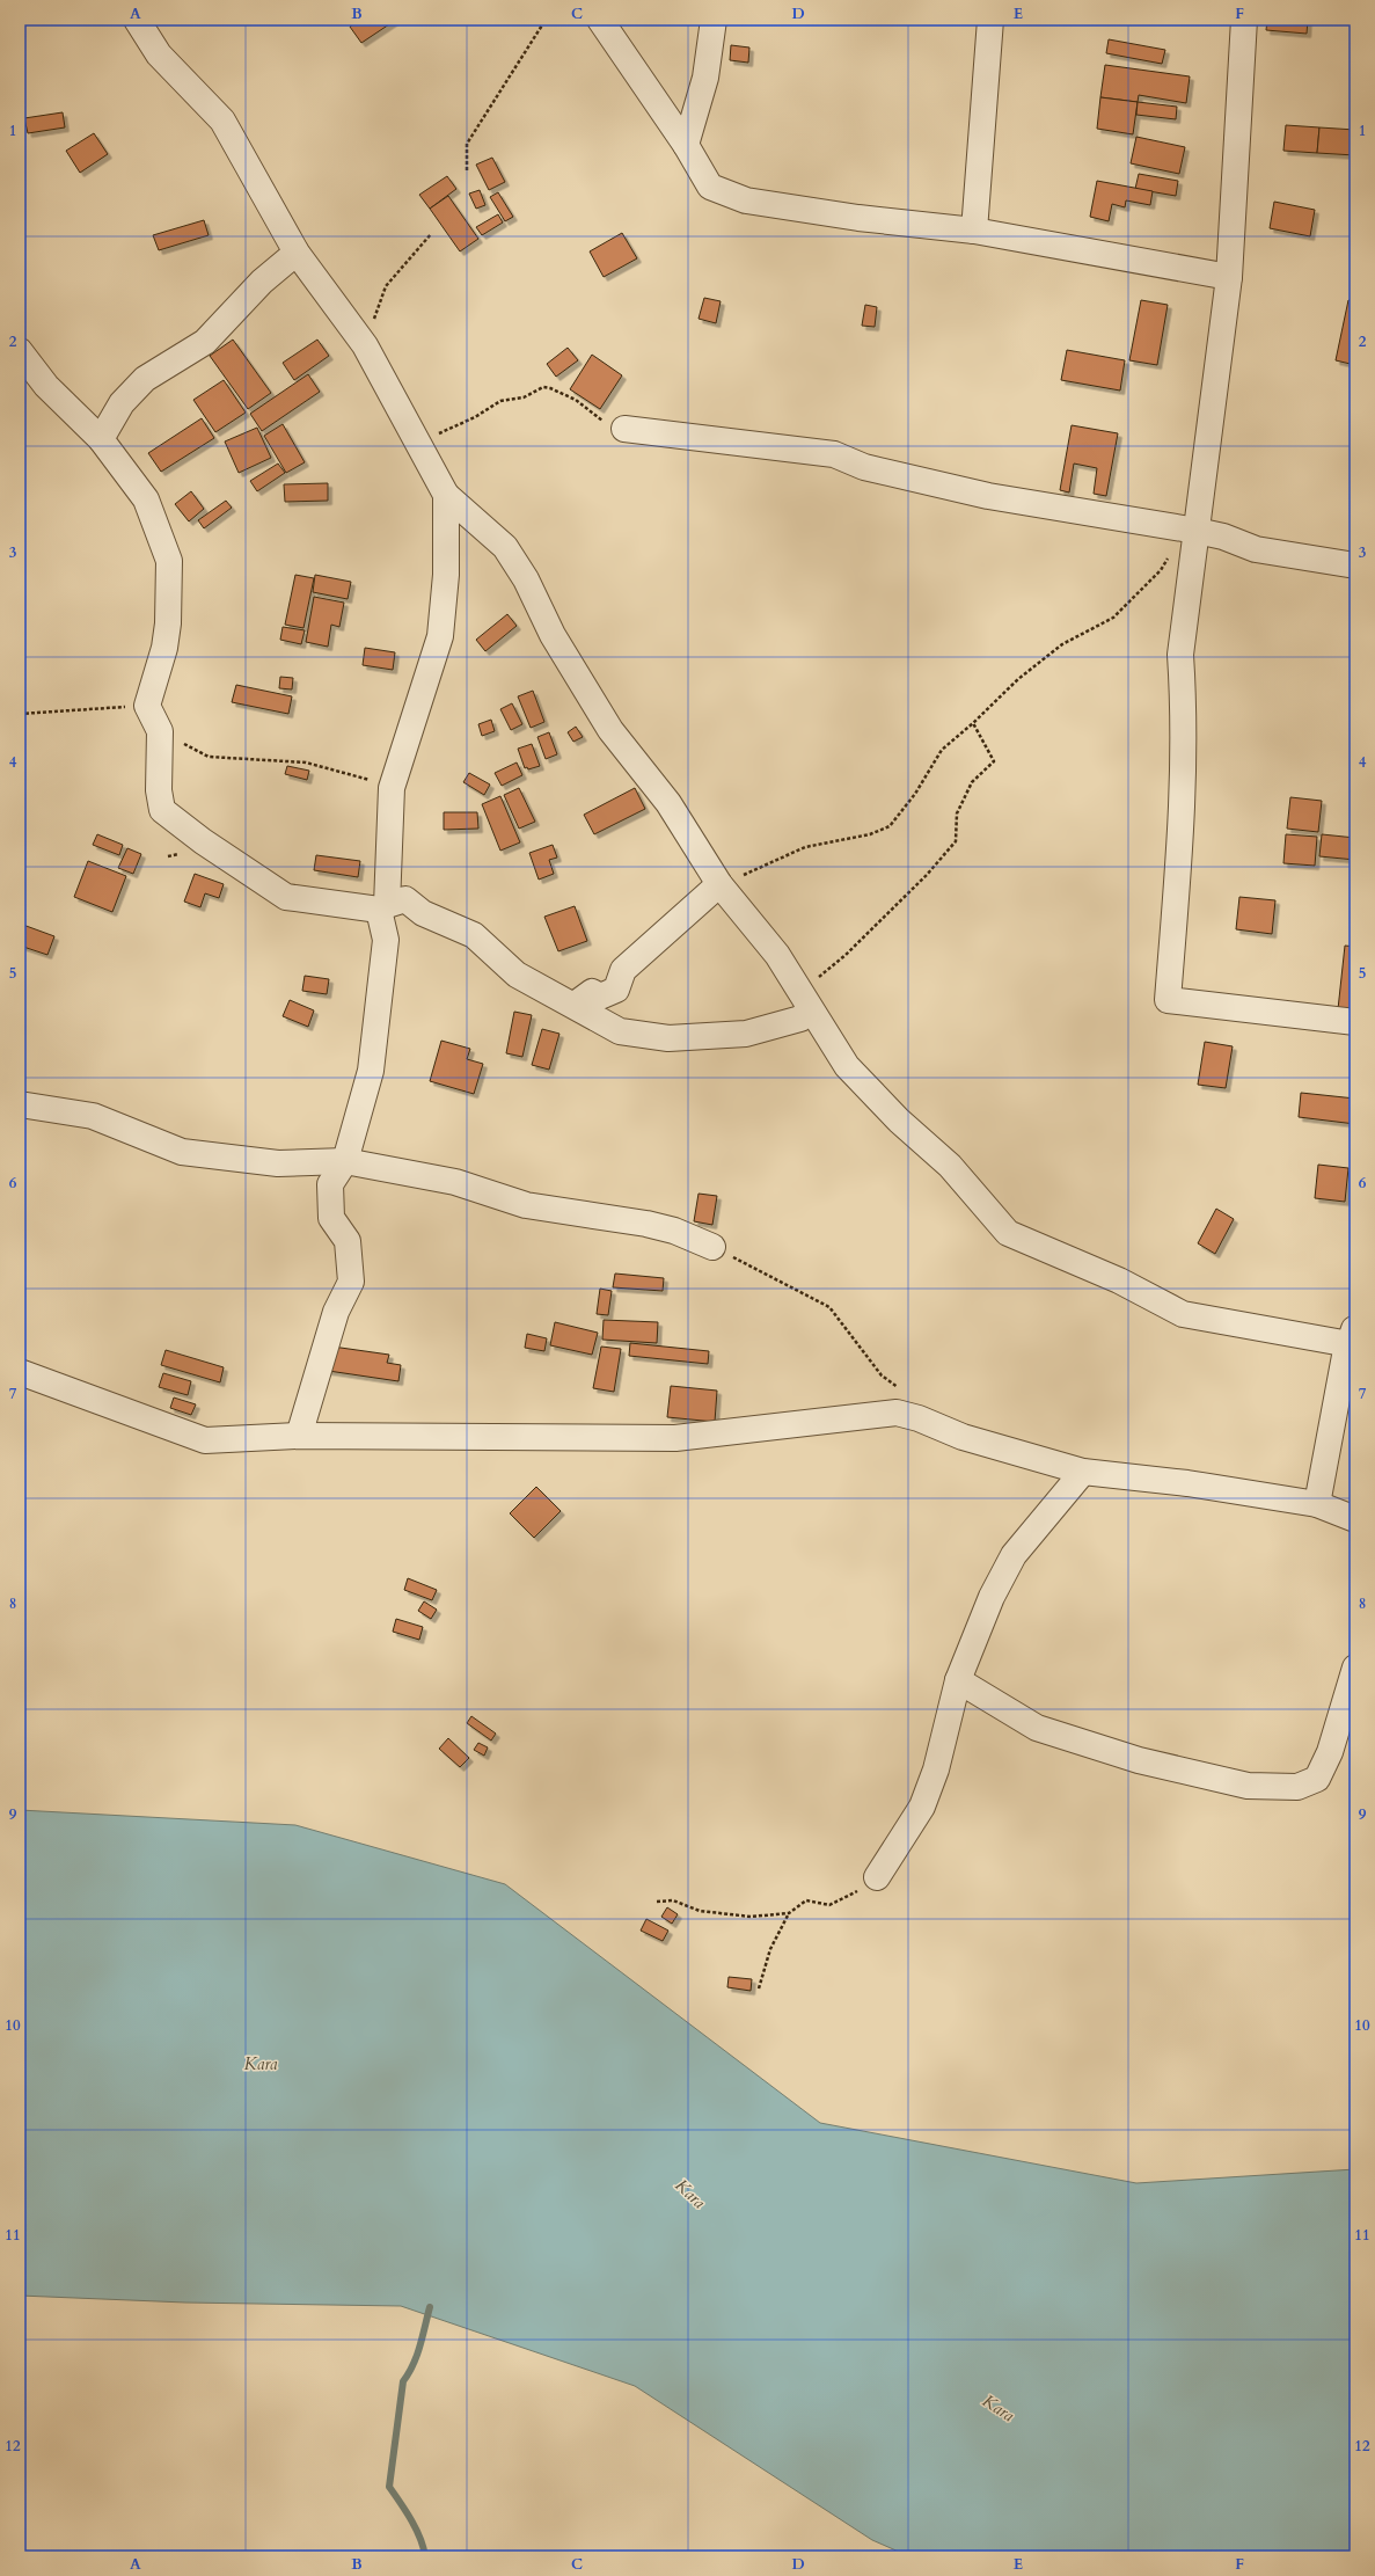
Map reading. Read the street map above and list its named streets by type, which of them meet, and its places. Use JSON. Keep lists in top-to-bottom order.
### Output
{
  "water": ["Kara"],
  "grid": {
    "columns": [
      "A",
      "B",
      "C",
      "D",
      "E",
      "F"
    ],
    "rows": [
      "1",
      "2",
      "3",
      "4",
      "5",
      "6",
      "7",
      "8",
      "9",
      "10",
      "11",
      "12"
    ]
  }
}
